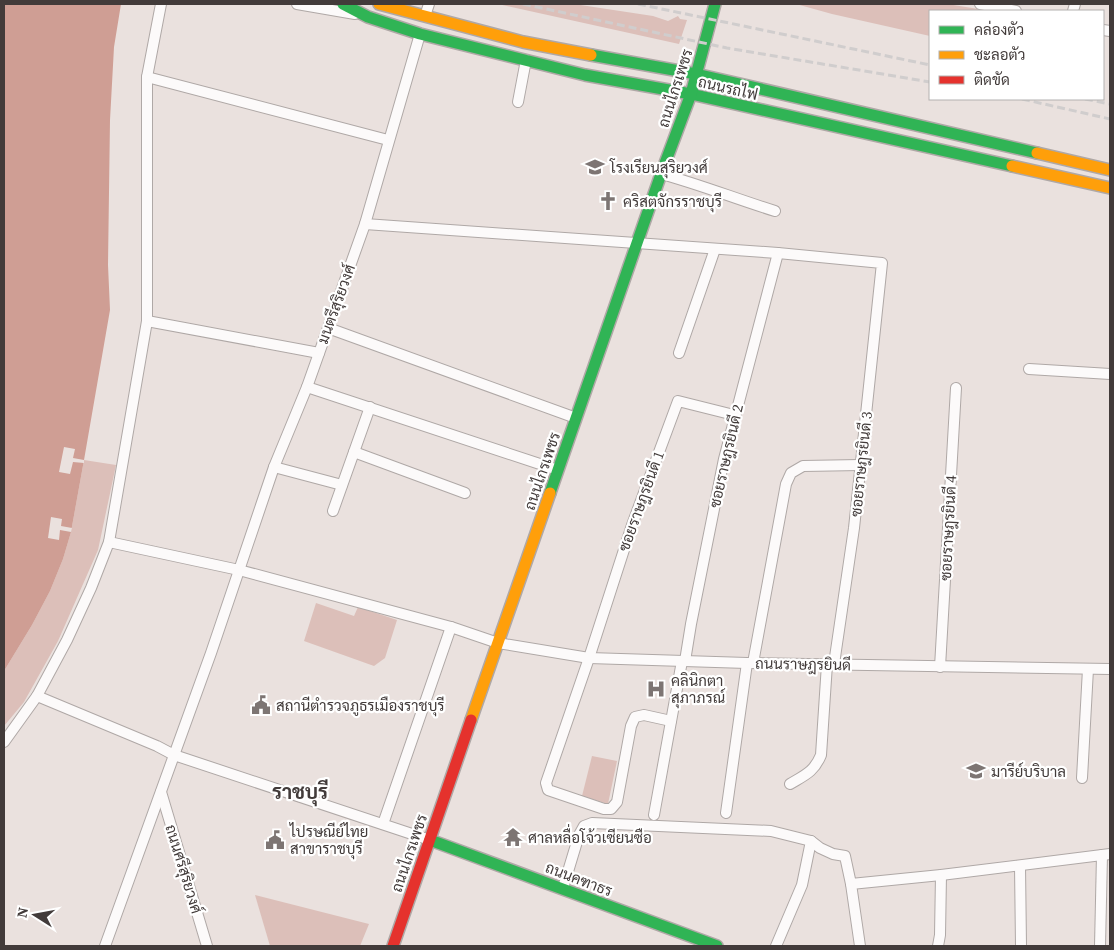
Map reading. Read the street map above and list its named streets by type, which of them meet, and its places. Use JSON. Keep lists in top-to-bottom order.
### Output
{
  "streets": {
    "main road": ["ถนนไกรเพชร", "ถนนรถไฟ", "ถนนคฑาธร"],
    "street": [
      "มนตรีสุริยวงศ์",
      "ซอยราษฎรยินดี 2",
      "ซอยราษฎรยินดี 3",
      "ซอยราษฎรยินดี 1",
      "ซอยราษฎรยินดี 4",
      "ถนนราษฎรยินดี",
      "ถนนศรีสุริยวงศ์"
    ]
  },
  "crossings": [
    ["ถนนไกรเพชร", "ถนนรถไฟ"],
    ["ถนนไกรเพชร", "ถนนราษฎรยินดี"],
    ["ถนนไกรเพชร", "ถนนคฑาธร"],
    ["ถนนรถไฟ", "มนตรีสุริยวงศ์"],
    ["มนตรีสุริยวงศ์", "ถนนราษฎรยินดี"],
    ["มนตรีสุริยวงศ์", "ถนนศรีสุริยวงศ์"],
    ["ซอยราษฎรยินดี 2", "ซอยราษฎรยินดี 3"],
    ["ซอยราษฎรยินดี 2", "ซอยราษฎรยินดี 1"],
    ["ซอยราษฎรยินดี 2", "ถนนราษฎรยินดี"],
    ["ซอยราษฎรยินดี 3", "ถนนราษฎรยินดี"],
    ["ซอยราษฎรยินดี 1", "ถนนราษฎรยินดี"],
    ["ซอยราษฎรยินดี 4", "ถนนราษฎรยินดี"]
  ],
  "districts": ["ราชบุรี"],
  "places": {
    "school or university": ["โรงเรียนสุริยวงศ์", "มารีย์บริบาล"],
    "church": ["คริสตจักรราชบุรี"],
    "hospital": ["คลินิกตา สุภาภรณ์"],
    "public building": ["สถานีตำรวจภูธรเมืองราชบุรี", "ไปรษณีย์ไทย สาขาราชบุรี"],
    "temple": ["ศาลหลื่อโจ้วเซียนซือ"]
  },
  "legend": ["คล่องตัว", "ชะลอตัว", "ติดขัด"],
  "north": "left"
}
